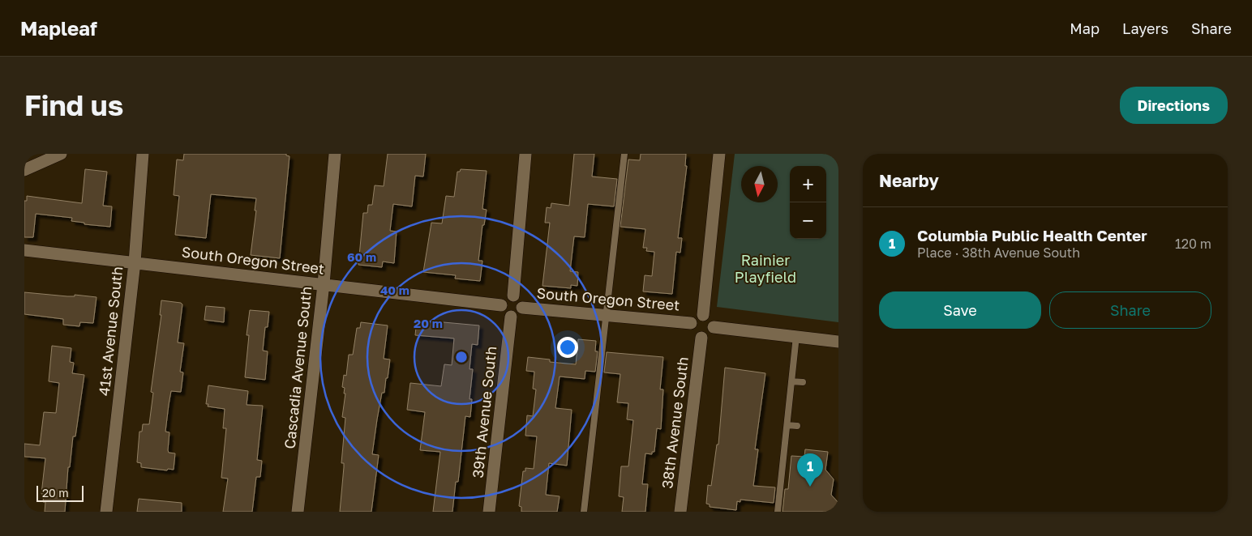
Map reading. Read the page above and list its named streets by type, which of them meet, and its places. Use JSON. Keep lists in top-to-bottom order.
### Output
{
  "streets": {
    "street": [
      "South Oregon Street",
      "41st Avenue South",
      "Cascadia Avenue South",
      "39th Avenue South",
      "38th Avenue South"
    ]
  },
  "crossings": [
    ["South Oregon Street", "41st Avenue South"],
    ["South Oregon Street", "Cascadia Avenue South"],
    ["South Oregon Street", "39th Avenue South"],
    ["South Oregon Street", "38th Avenue South"]
  ],
  "parks": ["Rainier Playfield"],
  "scale_bar": "20 m",
  "north": "bottom",
  "page": {
    "header": "Mapleaf",
    "nav": ["Map", "Layers", "Share"],
    "buttons": [
      "Directions",
      ["Save", "Share"]
    ],
    "title": "Find us",
    "heading": "Nearby",
    "map_buttons": ["+", "−"],
    "list": [
      {
        "mark": "1",
        "name": "Columbia Public Health Center",
        "note": "Place · 38th Avenue South",
        "value": "120 m"
      }
    ],
    "pins": "1",
    "scale": "20 m"
  },
  "rings": ["60 m", "40 m", "20 m"]
}
